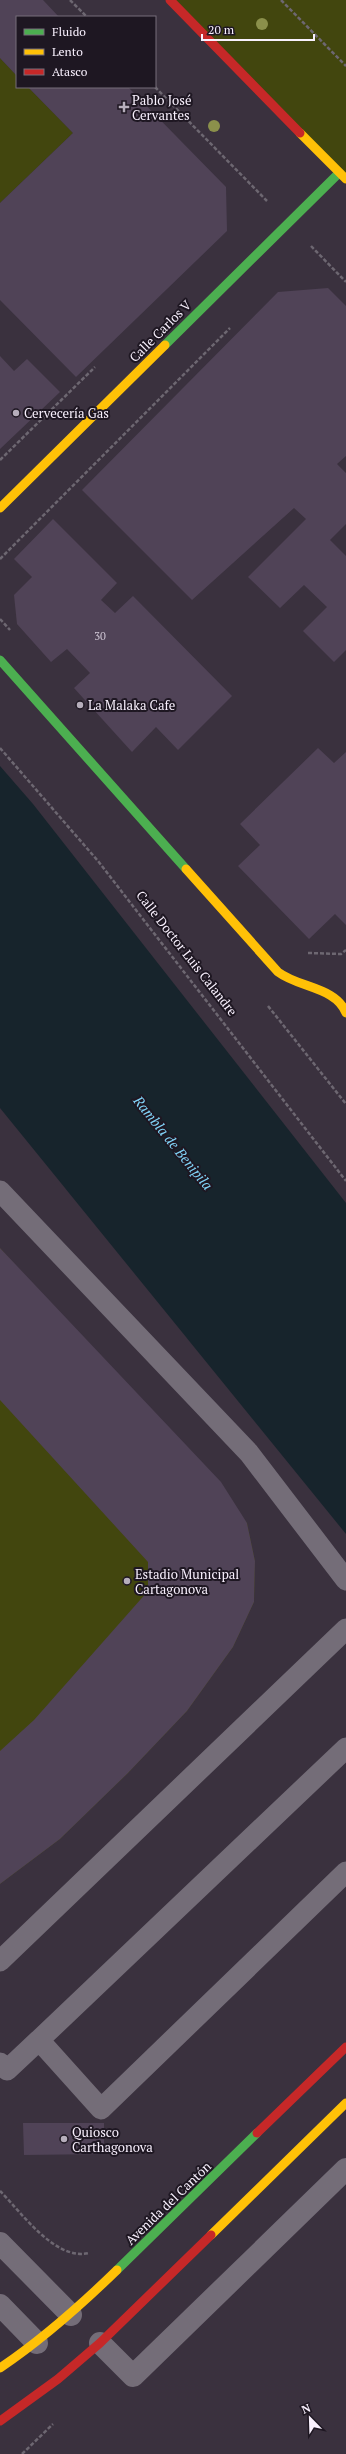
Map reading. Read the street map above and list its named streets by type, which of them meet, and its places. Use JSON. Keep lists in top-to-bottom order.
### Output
{
  "streets": {
    "main road": ["Calle Carlos V", "Avenida del Cantón"],
    "path": ["Calle Doctor Luis Calandre"]
  },
  "water": ["Rambla de Benipila"],
  "places": {
    "health": ["Pablo José Cervantes"],
    "other": [
      "Cervecería Gas",
      "La Malaka Cafe",
      "Estadio Municipal Cartagonova",
      "Quiosco Carthagonova"
    ]
  },
  "house_numbers": ["30"],
  "legend": ["Fluido", "Lento", "Atasco"],
  "scale_bar": "20 m",
  "north": "top left"
}
